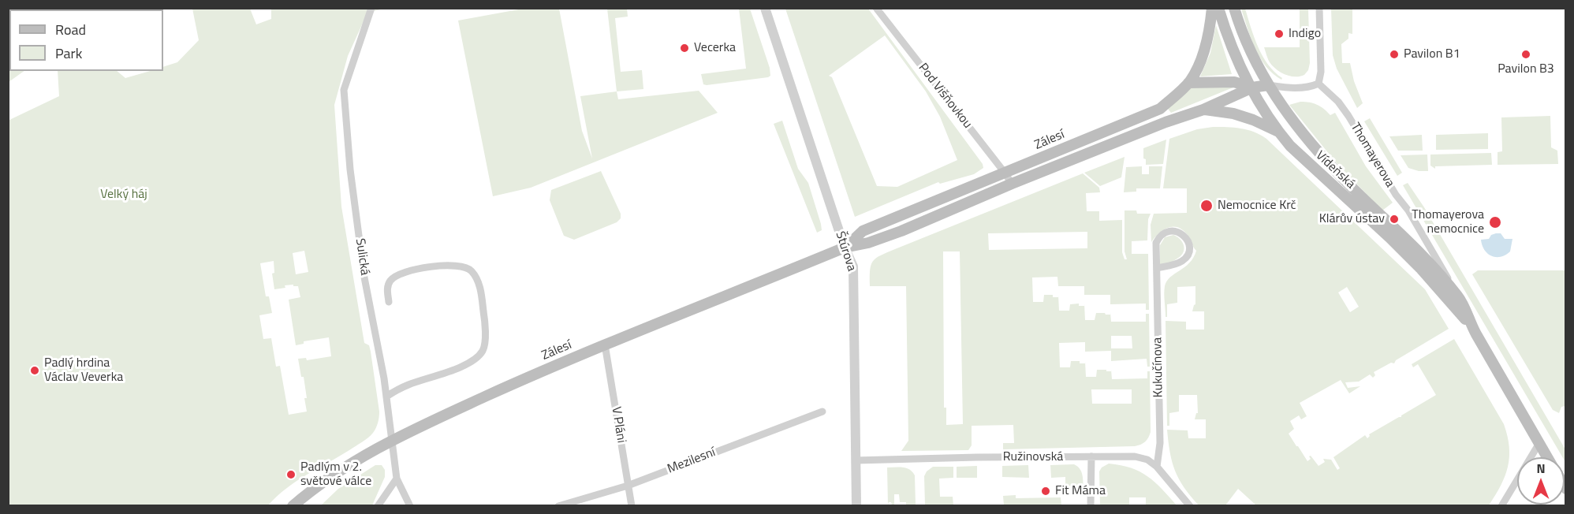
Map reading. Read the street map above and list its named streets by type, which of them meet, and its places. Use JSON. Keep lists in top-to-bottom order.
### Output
{
  "streets": {
    "main road": ["Zálesí", "Vídeňská"],
    "street": [
      "Pod Višňovkou",
      "Thomayerova",
      "Štúrova",
      "Sulická",
      "Kukučínova",
      "V Pláni",
      "Ružinovská",
      "Mezilesní"
    ]
  },
  "crossings": [
    ["Pod Višňovkou", "Zálesí"],
    ["Zálesí", "Vídeňská"],
    ["Zálesí", "Štúrova"],
    ["Zálesí", "Sulická"],
    ["Zálesí", "V Pláni"],
    ["Thomayerova", "Vídeňská"],
    ["Štúrova", "Ružinovská"],
    ["Kukučínova", "Ružinovská"],
    ["V Pláni", "Mezilesní"]
  ],
  "parks": ["Velký háj"],
  "places": [
    "Indigo",
    "Vecerka",
    "Pavilon B1",
    "Pavilon B3",
    "Nemocnice Krč",
    "Klárův ústav",
    "Thomayerova nemocnice",
    "Padlý hrdina Václav Veverka",
    "Padlým v 2. světové válce",
    "Fit Máma"
  ],
  "legend": ["Road", "Park"],
  "north": "top"
}
